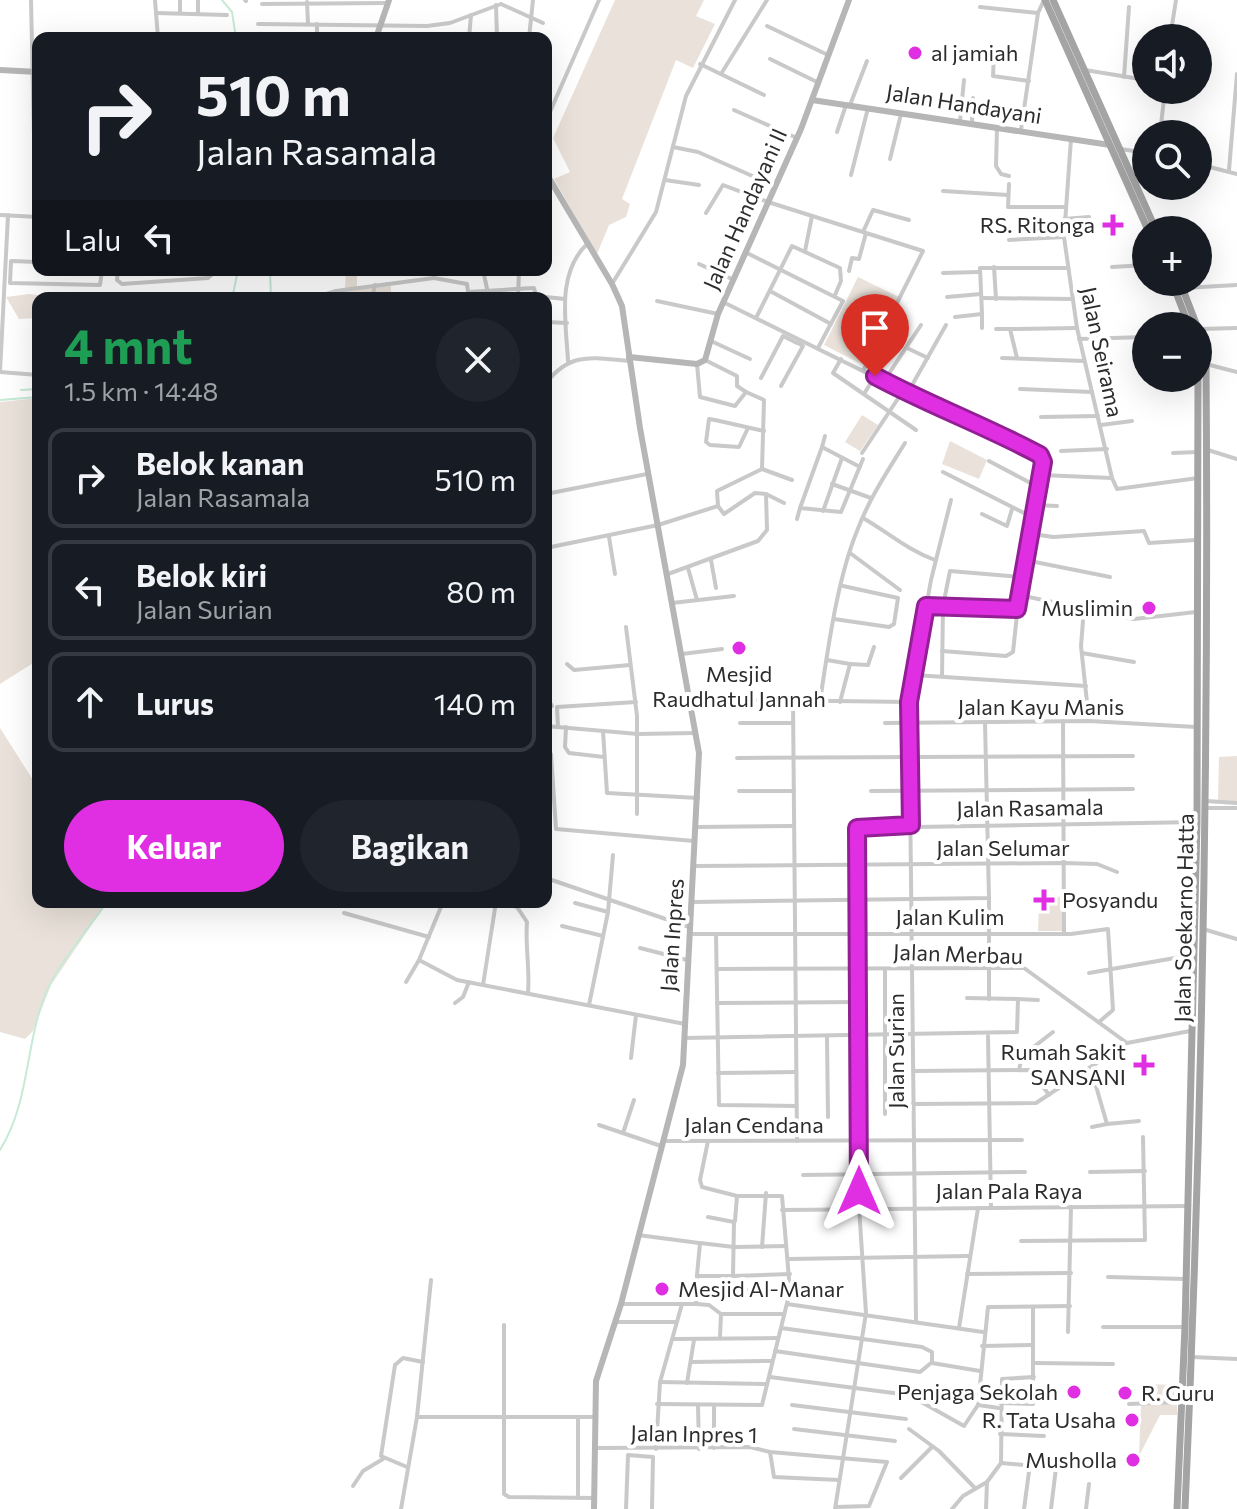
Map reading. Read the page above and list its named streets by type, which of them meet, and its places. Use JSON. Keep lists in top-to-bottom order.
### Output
{
  "streets": {
    "main road": [
      "Jalan Handayani",
      "Jalan Handayani II",
      "Jalan Soekarno Hatta",
      "Jalan Inpres"
    ],
    "street": [
      "Jalan Seirama",
      "Jalan Kayu Manis",
      "Jalan Rasamala",
      "Jalan Selumar",
      "Jalan Kulim",
      "Jalan Merbau",
      "Jalan Surian",
      "Jalan Cendana",
      "Jalan Pala Raya",
      "Jalan Inpres 1"
    ]
  },
  "crossings": [
    ["Jalan Handayani", "Jalan Handayani II"],
    ["Jalan Handayani", "Jalan Seirama"],
    ["Jalan Kayu Manis", "Jalan Soekarno Hatta"],
    ["Jalan Kayu Manis", "Jalan Surian"],
    ["Jalan Rasamala", "Jalan Soekarno Hatta"],
    ["Jalan Rasamala", "Jalan Surian"],
    ["Jalan Selumar", "Jalan Inpres"],
    ["Jalan Selumar", "Jalan Surian"],
    ["Jalan Kulim", "Jalan Inpres"],
    ["Jalan Kulim", "Jalan Surian"],
    ["Jalan Soekarno Hatta", "Jalan Pala Raya"],
    ["Jalan Inpres", "Jalan Cendana"],
    ["Jalan Inpres", "Jalan Inpres 1"],
    ["Jalan Merbau", "Jalan Surian"],
    ["Jalan Surian", "Jalan Cendana"],
    ["Jalan Surian", "Jalan Pala Raya"],
    ["Jalan Surian", "Jalan Inpres 1"]
  ],
  "places": {
    "other": [
      "al jamiah",
      "Muslimin",
      "Mesjid Raudhatul Jannah",
      "Mesjid Al-Manar",
      "Penjaga Sekolah",
      "R. Guru",
      "R. Tata Usaha",
      "Musholla"
    ],
    "health": ["RS. Ritonga", "Posyandu", "Rumah Sakit SANSANI"]
  },
  "page": {
    "map_buttons": ["+", "−"],
    "turn": ["510 m", "Jalan Rasamala"],
    "then": "Lalu",
    "heading": ["4 mnt", "1.5 km · 14:48"],
    "list": [
      {
        "name": "Belok kanan",
        "note": "Jalan Rasamala",
        "value": "510 m"
      },
      {
        "name": "Belok kiri",
        "note": "Jalan Surian",
        "value": "80 m"
      },
      {
        "name": "Lurus",
        "value": "140 m"
      }
    ],
    "buttons": ["Keluar", "Bagikan"]
  }
}
